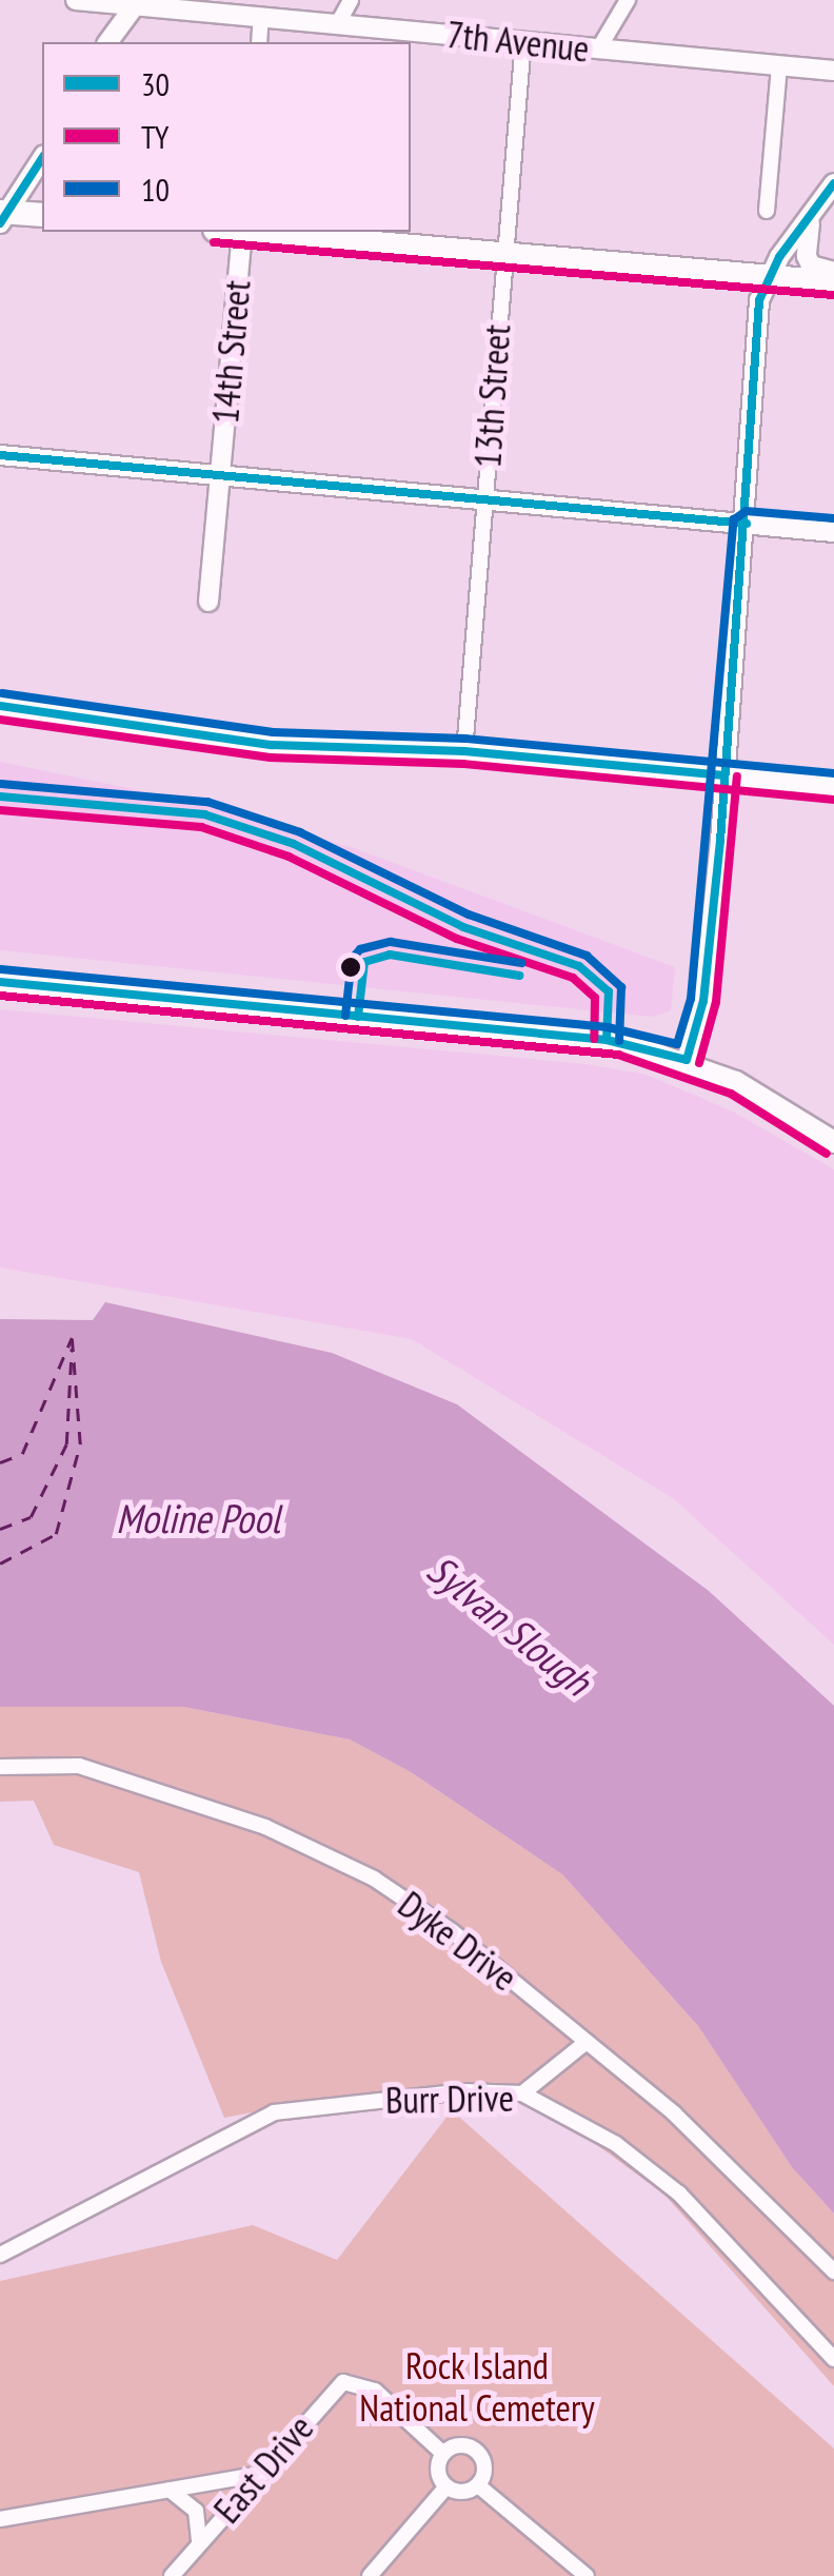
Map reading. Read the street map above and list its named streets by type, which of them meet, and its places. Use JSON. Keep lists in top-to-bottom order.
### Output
{
  "streets": {
    "street": [
      "7th Avenue",
      "14th Street",
      "13th Street",
      "Dyke Drive",
      "Burr Drive",
      "East Drive"
    ]
  },
  "crossings": [
    ["7th Avenue", "13th Street"]
  ],
  "water": ["Moline Pool", "Sylvan Slough"],
  "parks": ["Rock Island National Cemetery"],
  "lines": ["transit line 30", "transit line TY", "transit line 10"],
  "legend": ["30", "TY", "10"]
}
